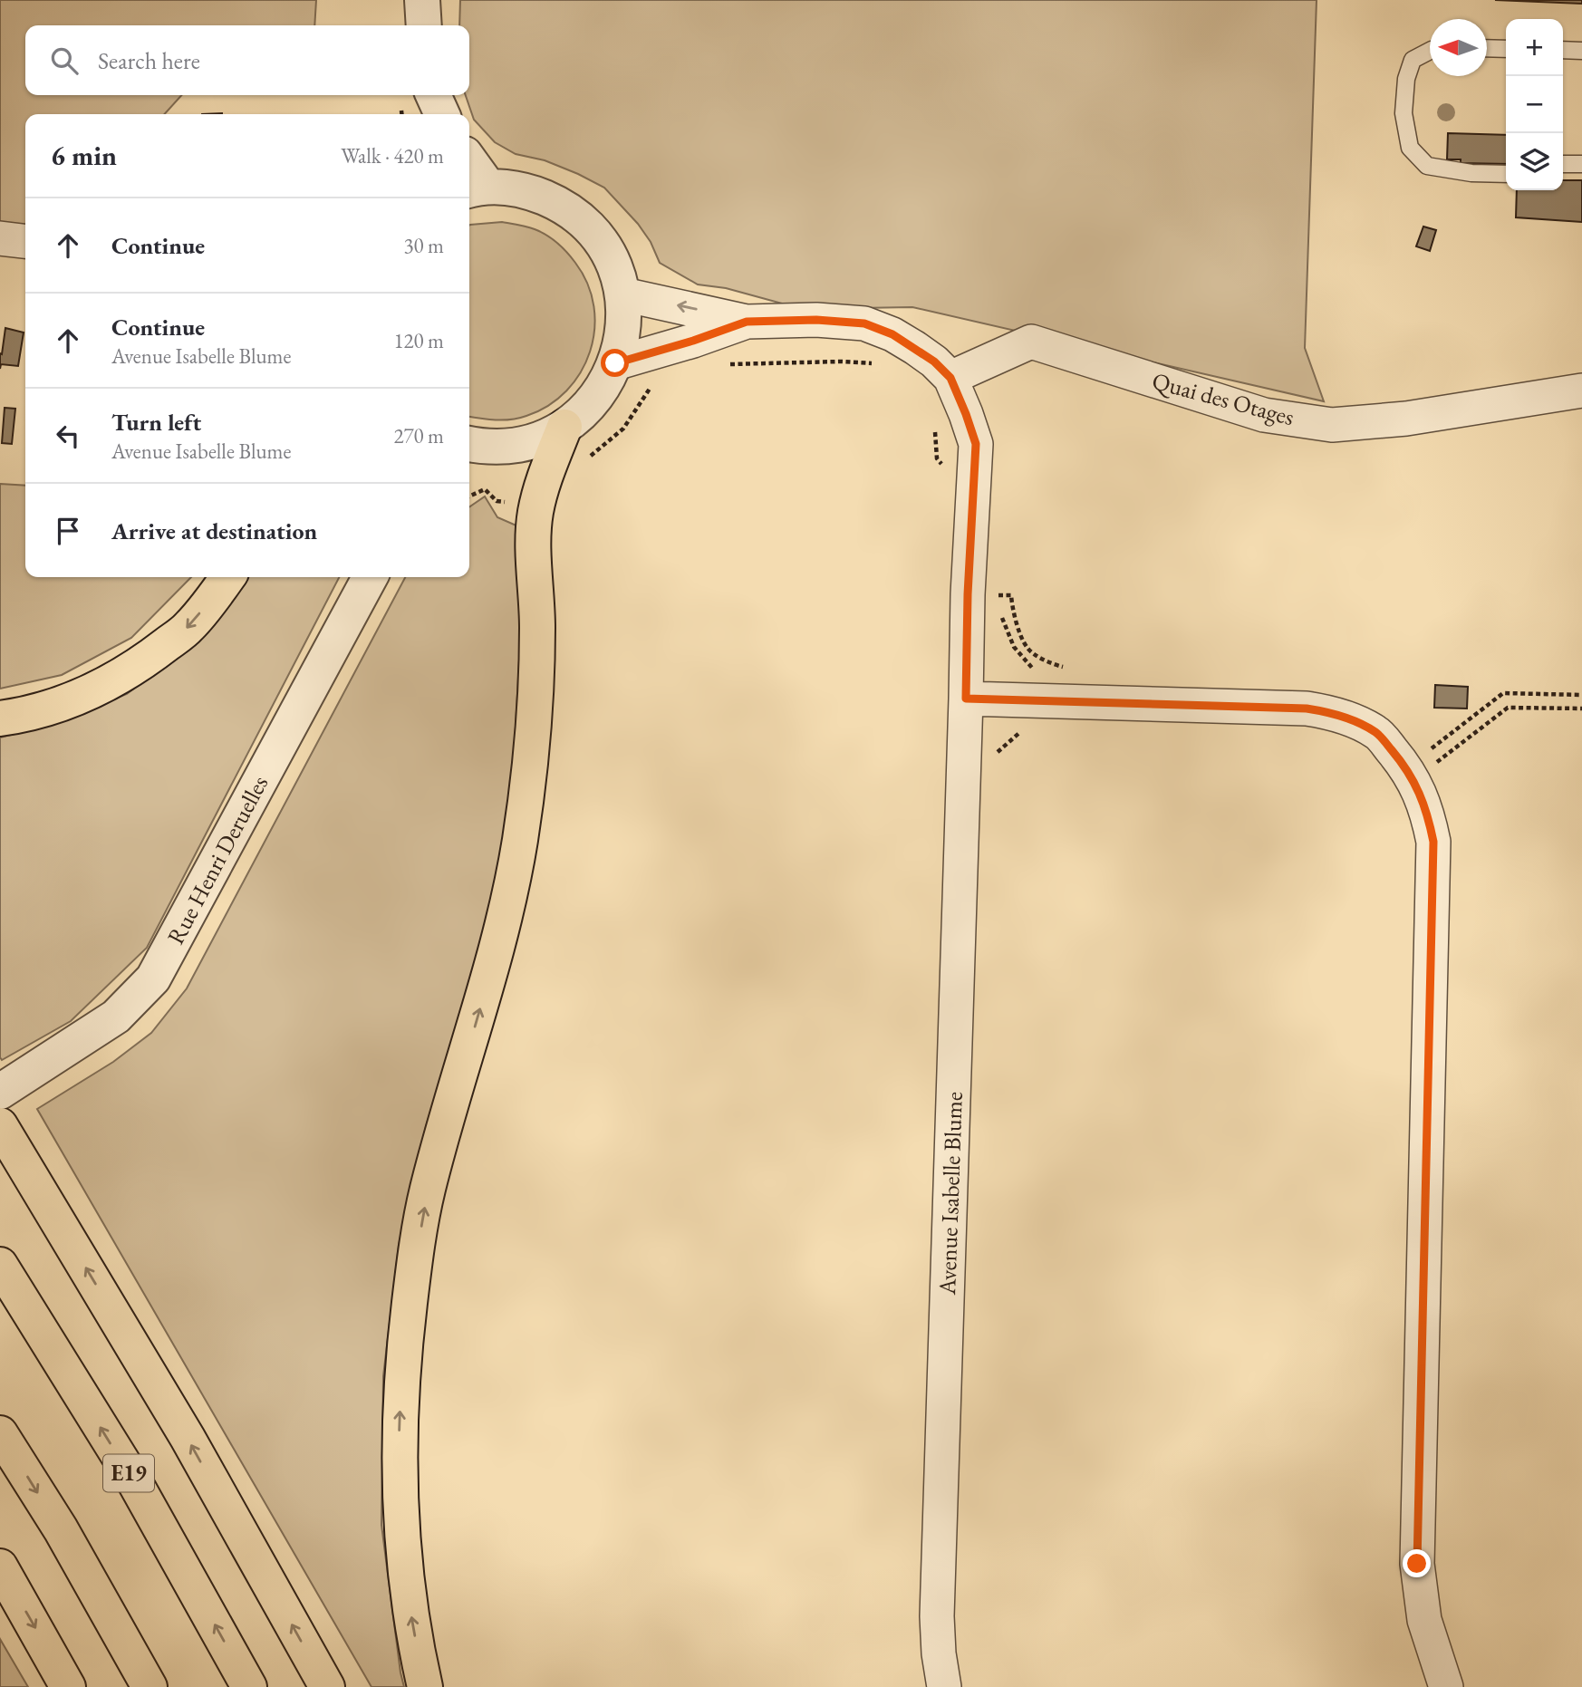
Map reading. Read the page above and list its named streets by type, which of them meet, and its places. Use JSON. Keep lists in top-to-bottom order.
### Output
{
  "streets": {
    "highway": ["E19"],
    "street": ["Quai des Otages", "Rue Henri Deruelles", "Avenue Isabelle Blume"]
  },
  "crossings": [
    ["Quai des Otages", "Avenue Isabelle Blume"]
  ],
  "north": "left",
  "page": {
    "map_buttons": ["+", "−"],
    "search": "Search here",
    "heading": ["6 min", "Walk · 420 m"],
    "list": [
      ["Continue", "30 m"],
      ["Continue", "Avenue Isabelle Blume", "120 m"],
      ["Turn left", "Avenue Isabelle Blume", "270 m"],
      "Arrive at destination"
    ]
  }
}
